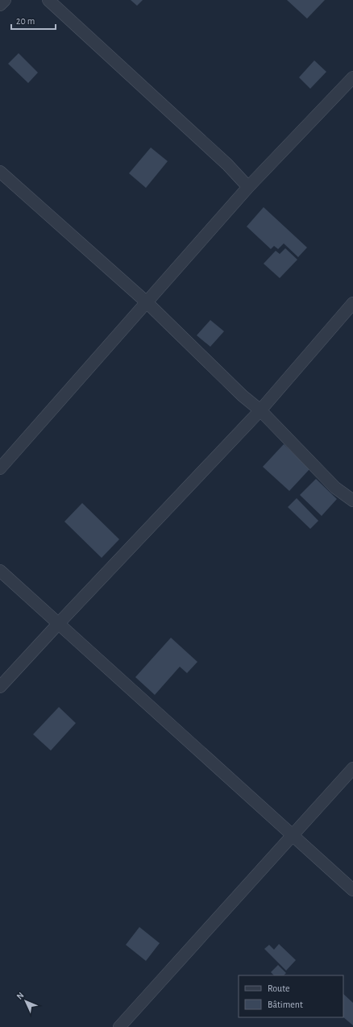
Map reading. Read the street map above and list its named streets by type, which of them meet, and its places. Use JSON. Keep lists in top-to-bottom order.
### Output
{
  "legend": ["Route", "Bâtiment"],
  "scale_bar": "20 m",
  "north": "top left"
}
